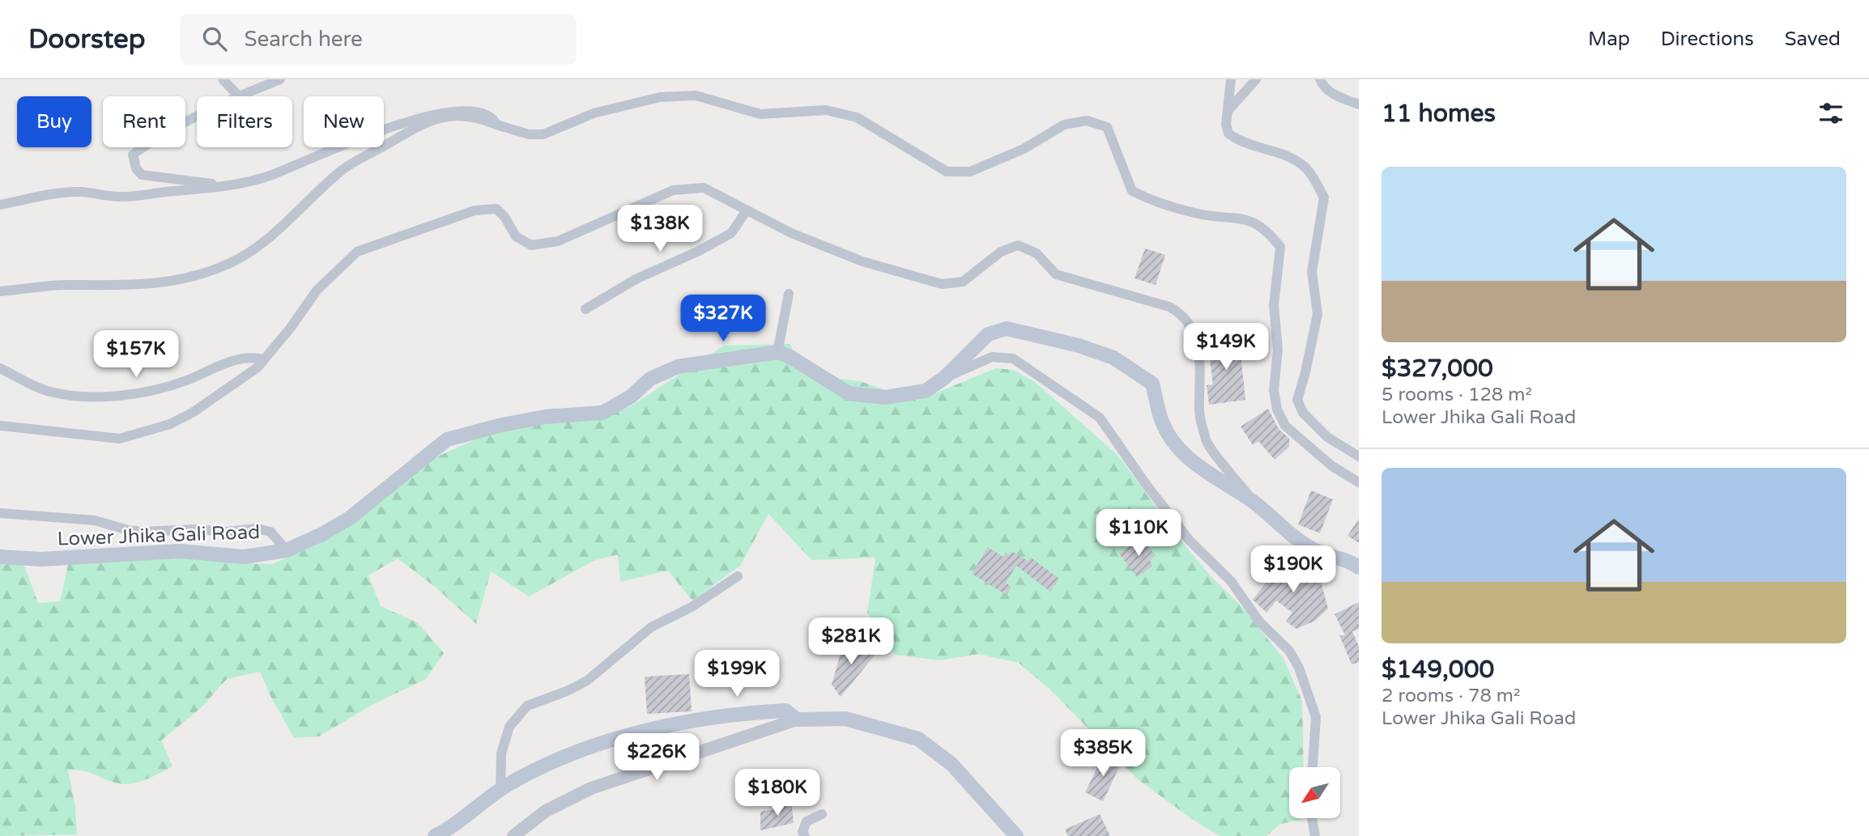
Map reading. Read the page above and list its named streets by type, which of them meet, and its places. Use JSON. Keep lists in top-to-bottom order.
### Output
{
  "streets": {
    "main road": ["Lower Jhika Gali Road"]
  },
  "north": "bottom left",
  "page": {
    "header": "Doorstep",
    "search": "Search here",
    "nav": ["Map", "Directions", "Saved"],
    "heading": "11 homes",
    "chip": [
      "Buy",
      "Rent",
      "Filters",
      "New"
    ],
    "list": [
      {
        "name": "$327,000",
        "note": "5 rooms · 128 m² · Lower Jhika Gali Road"
      },
      {
        "name": "$149,000",
        "note": "2 rooms · 78 m² · Lower Jhika Gali Road"
      }
    ],
    "price": [
      "$138K",
      "$327K",
      "$149K",
      "$157K",
      "$110K",
      "$190K",
      "$281K",
      "$199K",
      "$385K",
      "$226K",
      "$180K"
    ]
  }
}
